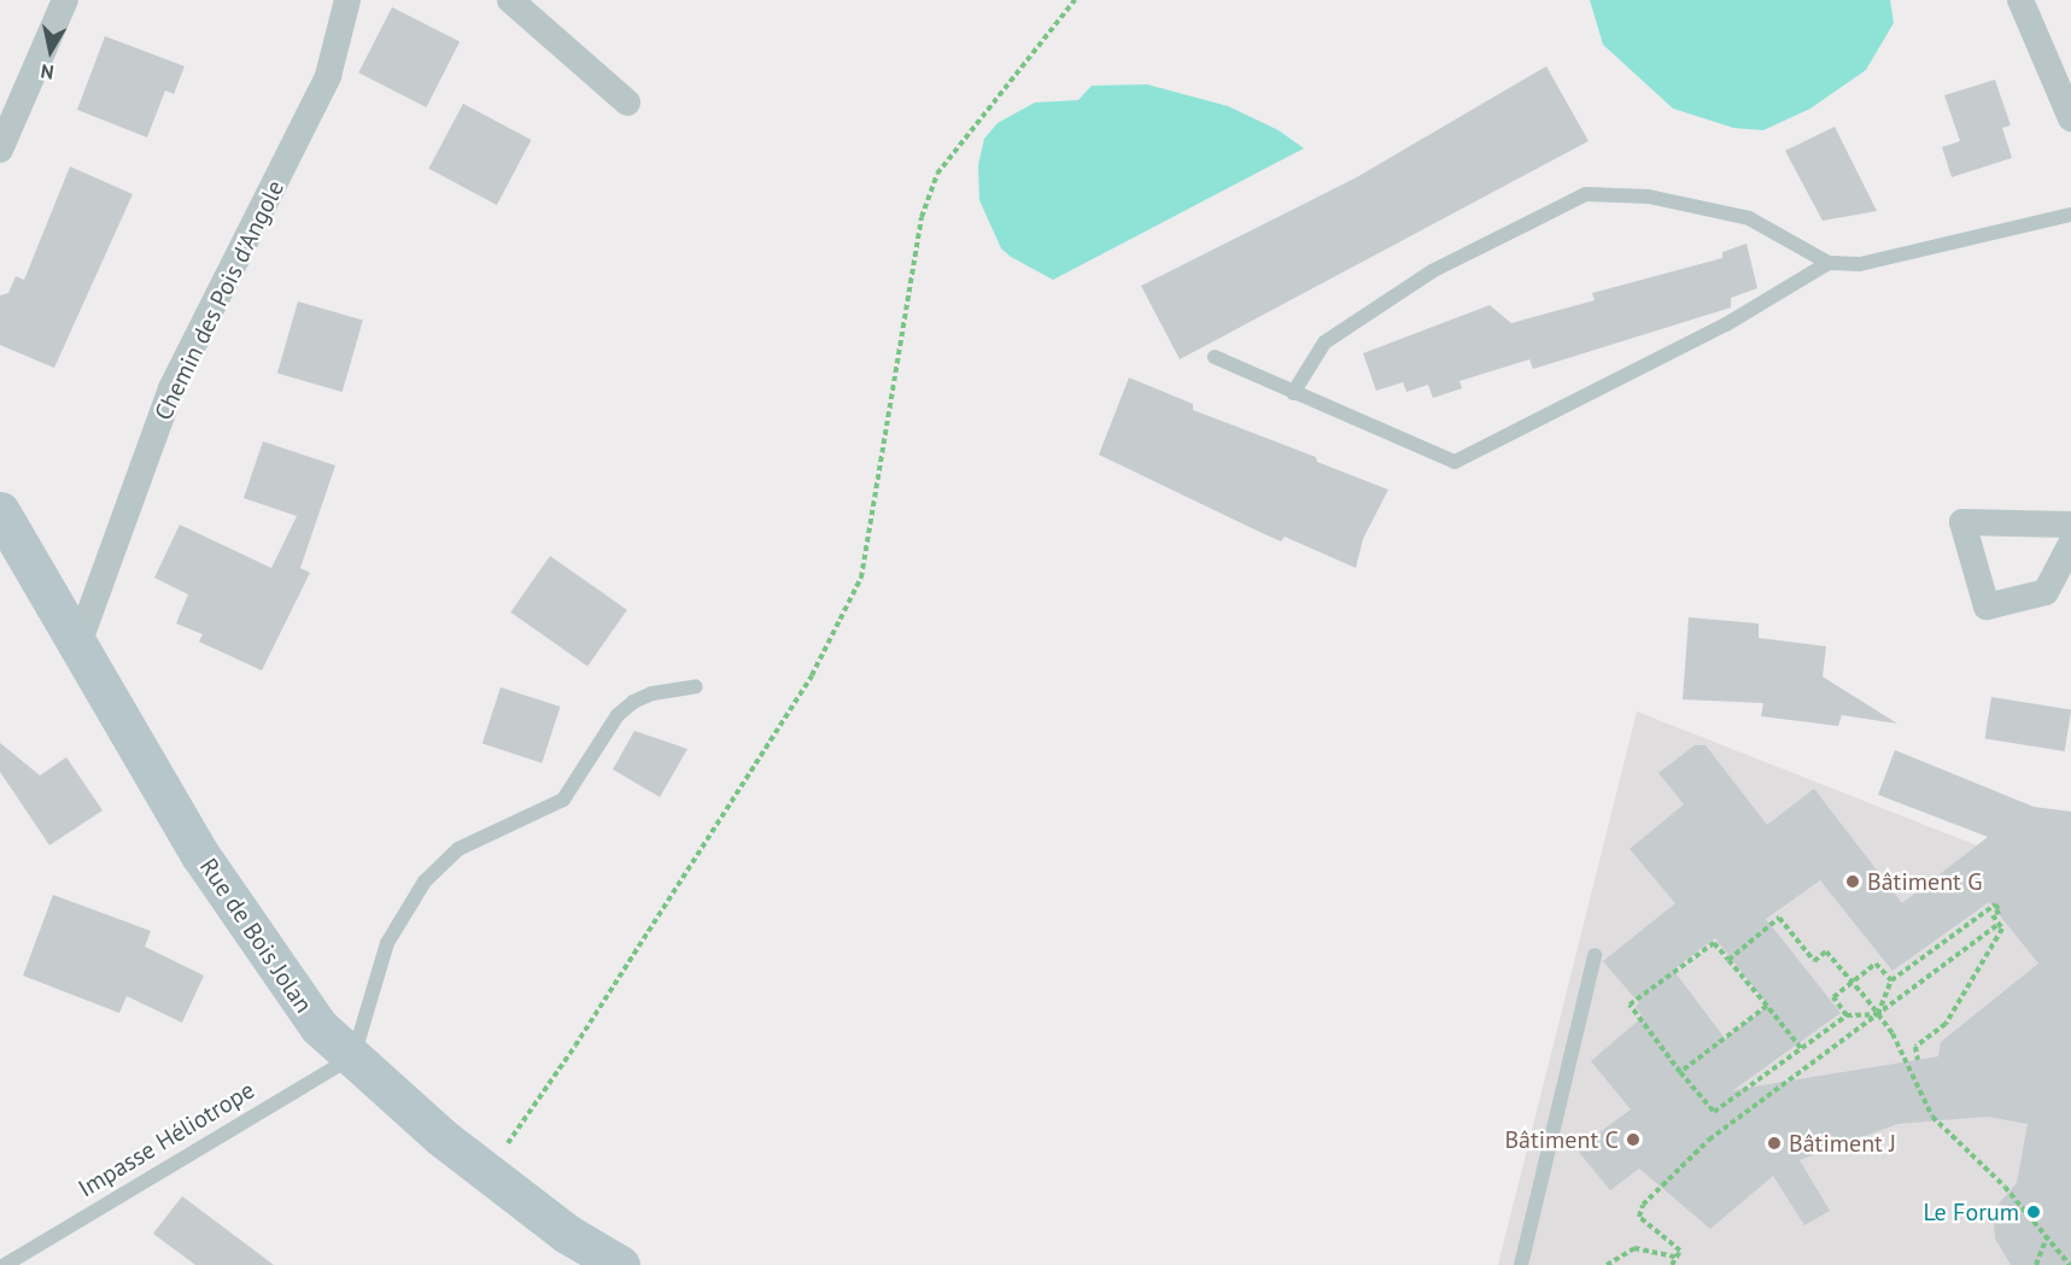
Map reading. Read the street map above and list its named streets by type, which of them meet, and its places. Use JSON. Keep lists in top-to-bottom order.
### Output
{
  "streets": {
    "street": ["Chemin des Pois d'Angole", "Rue de Bois Jolan"],
    "lane": ["Impasse Héliotrope"]
  },
  "crossings": [
    ["Chemin des Pois d'Angole", "Rue de Bois Jolan"],
    ["Rue de Bois Jolan", "Impasse Héliotrope"]
  ],
  "places": [
    "Bâtiment G",
    "Bâtiment C",
    "Bâtiment J",
    "Le Forum"
  ],
  "north": "bottom"
}
